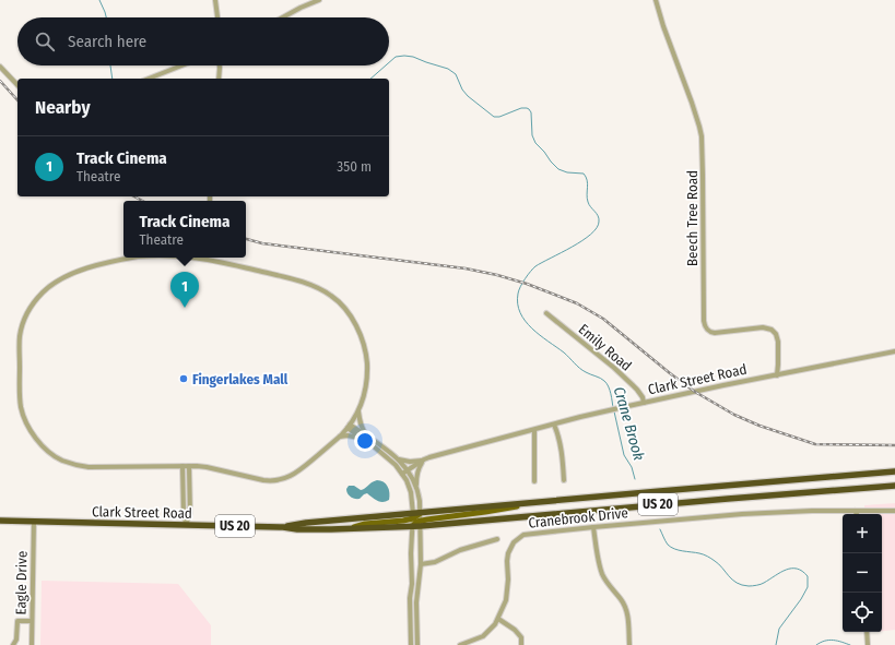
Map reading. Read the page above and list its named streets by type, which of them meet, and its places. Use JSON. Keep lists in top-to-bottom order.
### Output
{
  "streets": {
    "highway": ["Clark Street Road", "US 20"],
    "street": [
      "Beech Tree Road",
      "Emily Road",
      "Cranebrook Drive",
      "Eagle Drive"
    ]
  },
  "crossings": [
    ["Beech Tree Road", "Clark Street Road"],
    ["Emily Road", "Clark Street Road"],
    ["Clark Street Road", "US 20"],
    ["Clark Street Road", "Eagle Drive"]
  ],
  "water": ["Crane Brook"],
  "places": ["Fingerlakes Mall"],
  "page": {
    "search": "Search here",
    "heading": "Nearby",
    "list": [
      {
        "mark": "1",
        "name": "Track Cinema",
        "note": "Theatre",
        "value": "350 m"
      }
    ],
    "popup": ["Track Cinema", "Theatre"],
    "pins": "1",
    "map_buttons": ["+", "−"]
  }
}
